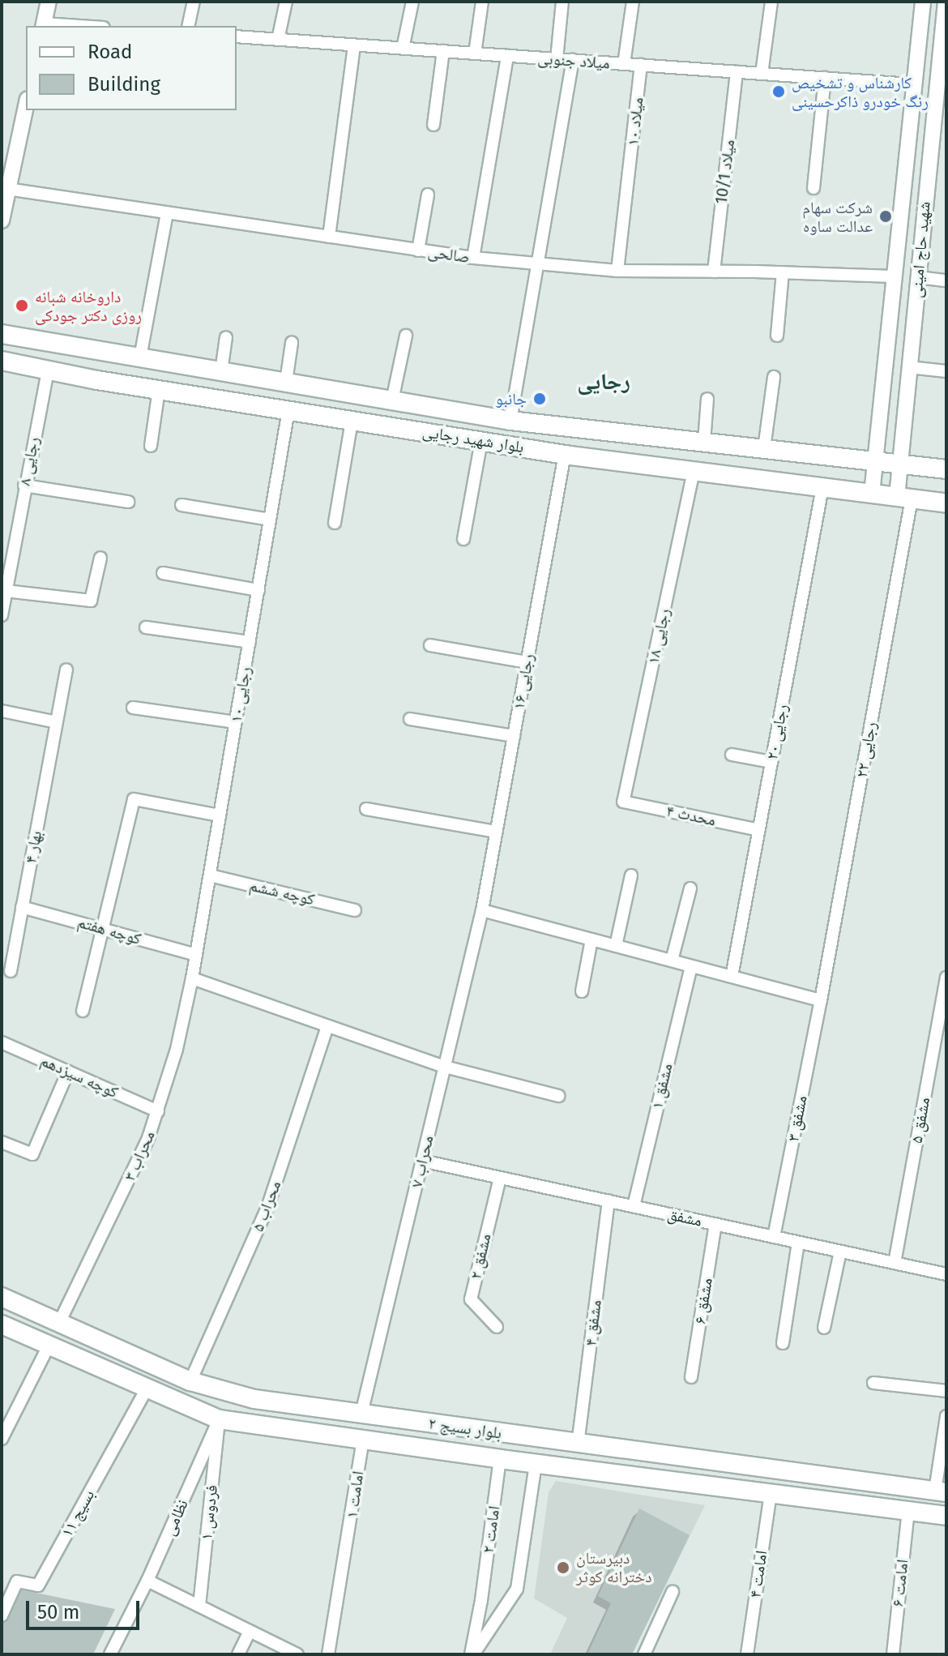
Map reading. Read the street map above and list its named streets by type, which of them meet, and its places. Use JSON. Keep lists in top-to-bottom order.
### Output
{
  "streets": {
    "main road": ["بلوار شهید رجایی", "بلوار بسیج ۲"],
    "street": [
      "میلاد جنوبی",
      "میلاد ۱۰",
      "میلاد 10/1",
      "شهید حاج امینی",
      "صالحی",
      "رجایی ۸",
      "رجایی ۱۸",
      "رجایی ۱۶",
      "رجایی ۱۰",
      "رجایی ۲۰",
      "رجایی ۲۲",
      "محدث ۴",
      "بهار ۴",
      "کوچه ششم",
      "کوچه هفتم",
      "کوچه سیزدهم",
      "مشفق ۱",
      "مشفق ۳",
      "مشفق ۵",
      "محراب ۳",
      "محراب ۷",
      "محراب ۵",
      "مشفق",
      "مشفق ۲",
      "مشفق ۶",
      "مشفق ۴",
      "امامت ۱",
      "فردوس ۱",
      "۱۱ بسیج",
      "نظامی",
      "امامت ۲",
      "امامت ۴",
      "امامت ۶"
    ]
  },
  "crossings": [
    ["میلاد جنوبی", "میلاد ۱۰"],
    ["میلاد جنوبی", "میلاد 10/1"],
    ["میلاد جنوبی", "شهید حاج امینی"],
    ["میلاد ۱۰", "صالحی"],
    ["میلاد 10/1", "صالحی"],
    ["شهید حاج امینی", "صالحی"],
    ["شهید حاج امینی", "بلوار شهید رجایی"],
    ["شهید حاج امینی", "رجایی ۲۲"],
    ["بلوار شهید رجایی", "رجایی ۸"],
    ["بلوار شهید رجایی", "رجایی ۱۸"],
    ["بلوار شهید رجایی", "رجایی ۱۶"],
    ["بلوار شهید رجایی", "رجایی ۱۰"],
    ["بلوار شهید رجایی", "رجایی ۲۰"],
    ["بلوار شهید رجایی", "رجایی ۲۲"],
    ["رجایی ۱۸", "محدث ۴"],
    ["رجایی ۱۶", "محراب ۷"],
    ["رجایی ۱۰", "کوچه ششم"],
    ["رجایی ۱۰", "کوچه هفتم"],
    ["رجایی ۱۰", "محراب ۳"],
    ["رجایی ۲۰", "محدث ۴"],
    ["رجایی ۲۲", "مشفق ۳"],
    ["بهار ۴", "کوچه هفتم"],
    ["کوچه سیزدهم", "محراب ۳"],
    ["مشفق ۱", "مشفق"],
    ["مشفق ۳", "مشفق"],
    ["مشفق ۵", "مشفق"],
    ["محراب ۳", "بلوار بسیج ۲"],
    ["محراب ۷", "مشفق"],
    ["محراب ۷", "بلوار بسیج ۲"],
    ["محراب ۵", "بلوار بسیج ۲"],
    ["مشفق", "مشفق ۲"],
    ["مشفق", "مشفق ۶"],
    ["مشفق", "مشفق ۴"],
    ["مشفق ۴", "بلوار بسیج ۲"],
    ["بلوار بسیج ۲", "امامت ۱"],
    ["بلوار بسیج ۲", "فردوس ۱"],
    ["بلوار بسیج ۲", "۱۱ بسیج"],
    ["بلوار بسیج ۲", "نظامی"],
    ["بلوار بسیج ۲", "امامت ۲"],
    ["بلوار بسیج ۲", "امامت ۴"],
    ["بلوار بسیج ۲", "امامت ۶"],
    ["فردوس ۱", "نظامی"]
  ],
  "districts": ["رجایی"],
  "places": [
    "کارشناس و تشخیص رنگ خودرو ذاکرحسینی",
    "شرکت سهام عدالت ساوه",
    "داروخانه شبانه روزی دکتر جودکی",
    "جانبو",
    "دبیرستان دخترانه کوثر"
  ],
  "legend": ["Road", "Building"],
  "scale_bar": "50 m"
}
